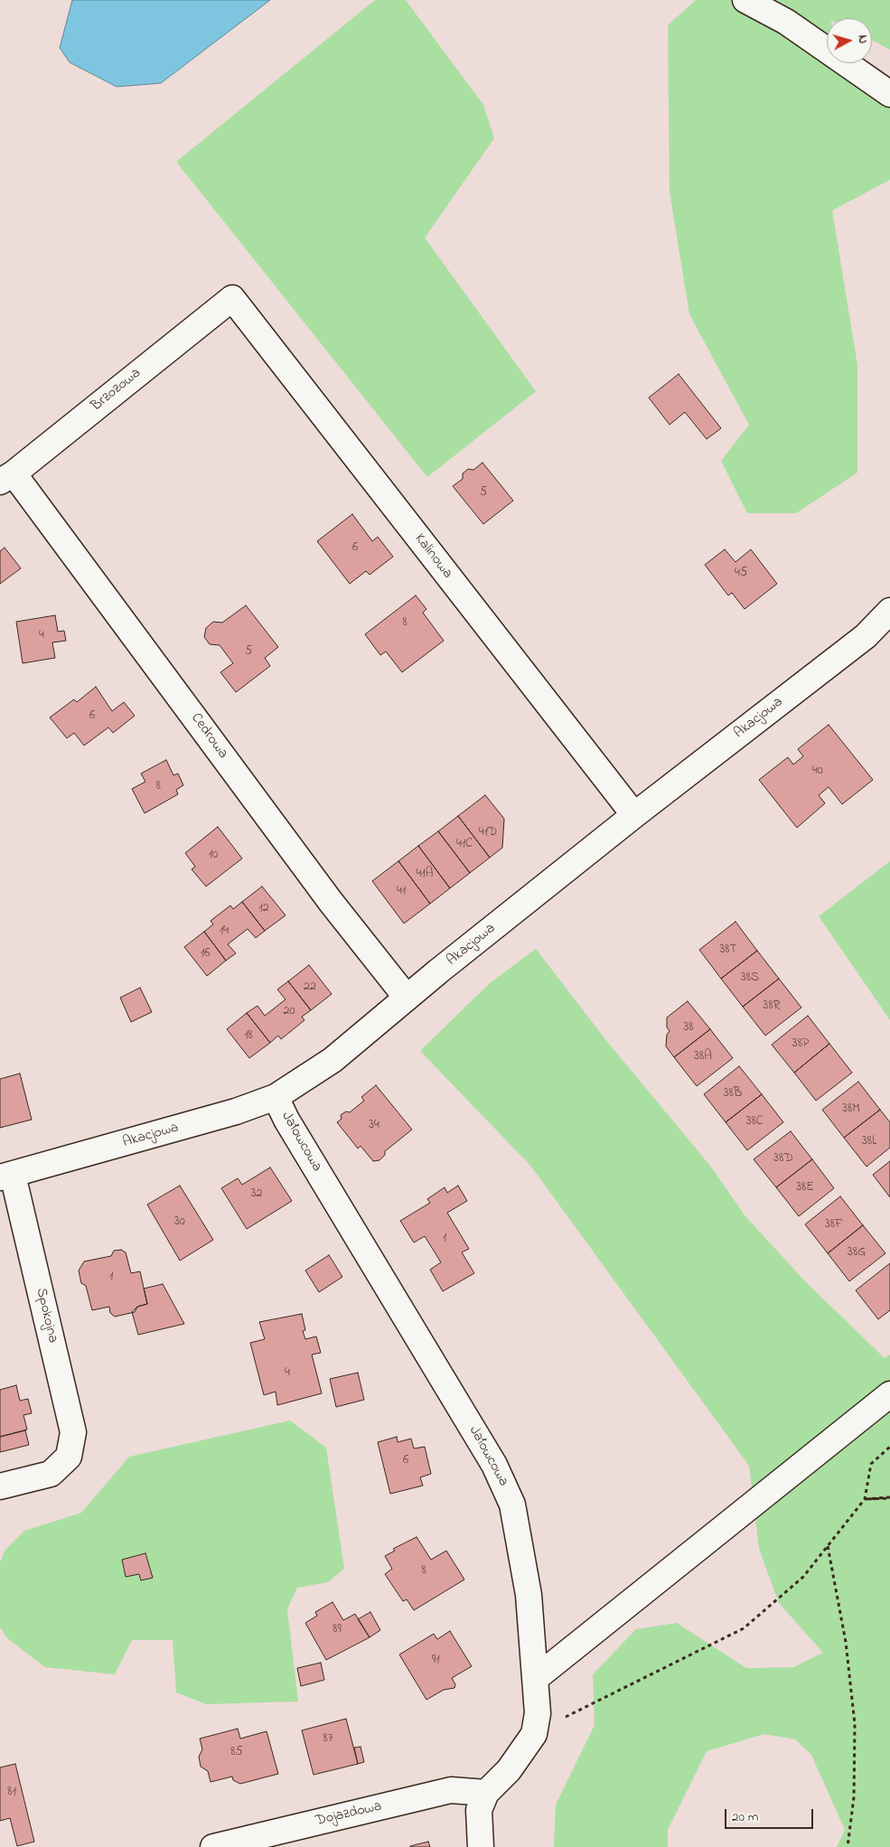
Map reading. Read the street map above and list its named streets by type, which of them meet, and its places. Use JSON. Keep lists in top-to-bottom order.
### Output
{
  "streets": {
    "street": [
      "Brzozowa",
      "Kalinowa",
      "Akacjowa",
      "Cedrowa",
      "Jałowcowa",
      "Spokojna",
      "Dojazdowa"
    ]
  },
  "crossings": [
    ["Brzozowa", "Kalinowa"],
    ["Brzozowa", "Cedrowa"],
    ["Kalinowa", "Akacjowa"],
    ["Akacjowa", "Cedrowa"],
    ["Akacjowa", "Jałowcowa"],
    ["Akacjowa", "Spokojna"],
    ["Jałowcowa", "Dojazdowa"]
  ],
  "house_numbers": [
    "5",
    "6",
    "45",
    "8",
    "4",
    "5",
    "6",
    "40",
    "8",
    "41D",
    "41C",
    "10",
    "41A",
    "41",
    "12",
    "14",
    "38T",
    "16",
    "38S",
    "22",
    "38R",
    "20",
    "38",
    "18",
    "38P",
    "38A",
    "38B",
    "38M",
    "38C",
    "34",
    "38L",
    "38D",
    "38E",
    "32",
    "30",
    "38F",
    "1",
    "38G",
    "1",
    "4",
    "6",
    "8",
    "89",
    "91",
    "87",
    "85",
    "81"
  ],
  "scale_bar": "20 m",
  "north": "right"
}
